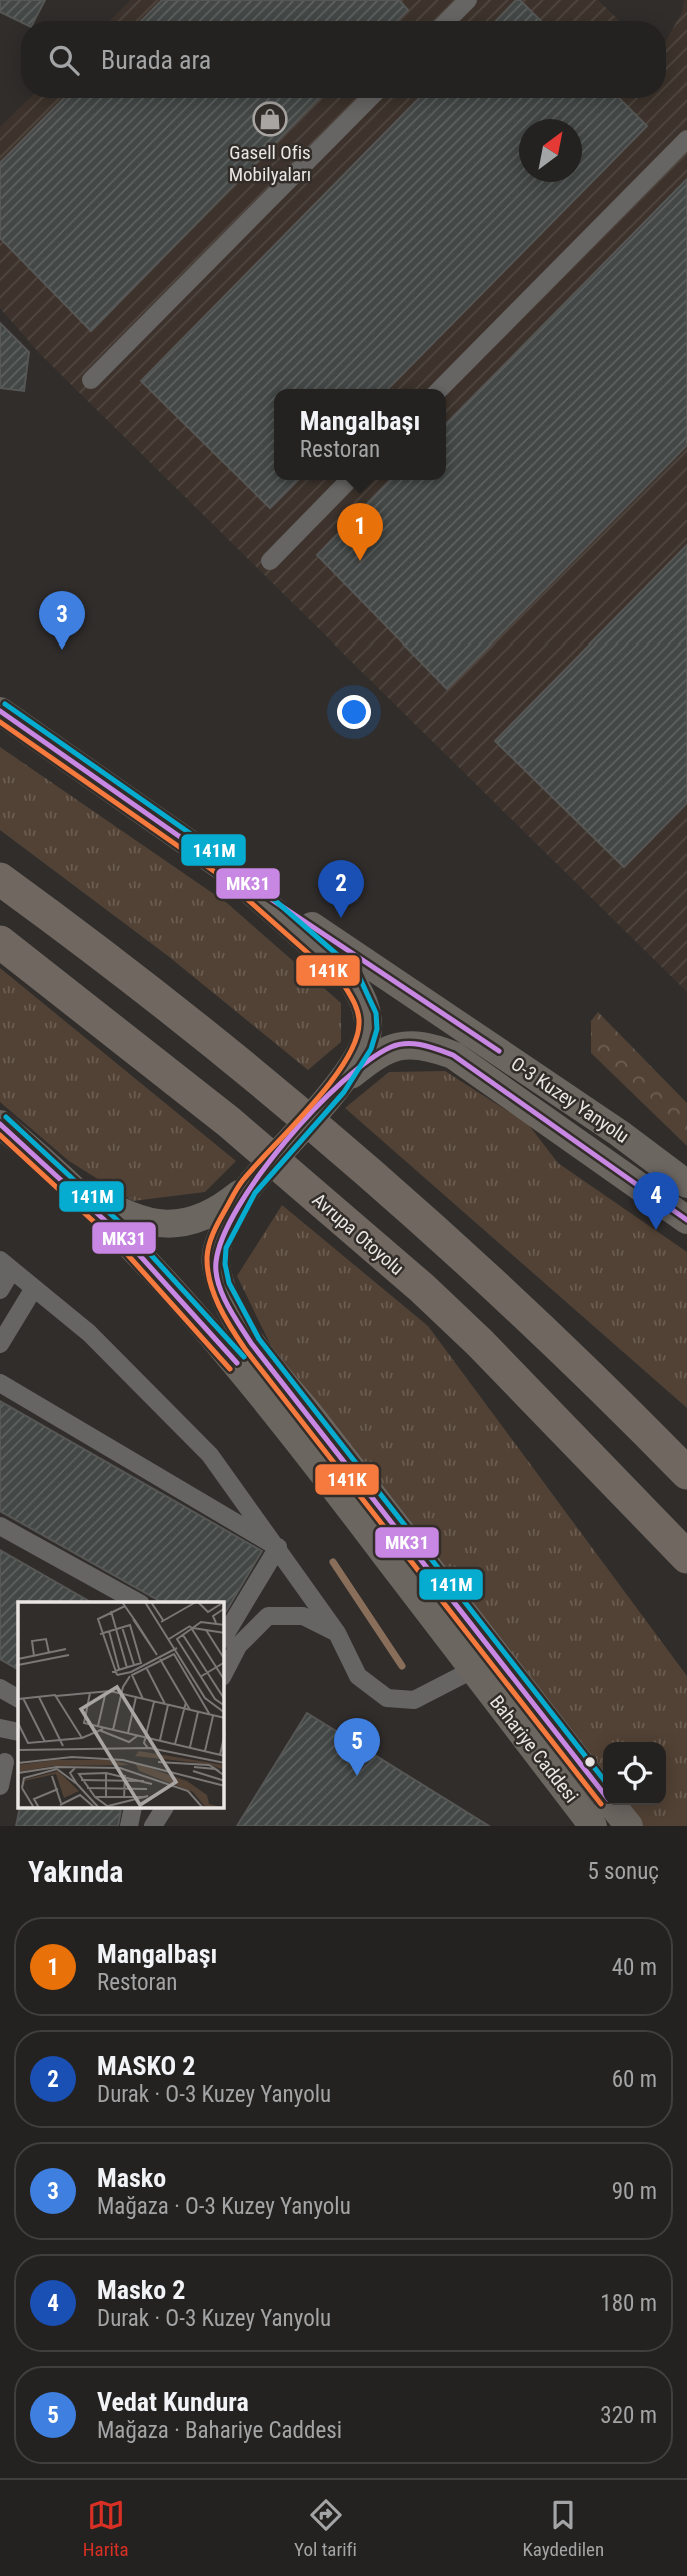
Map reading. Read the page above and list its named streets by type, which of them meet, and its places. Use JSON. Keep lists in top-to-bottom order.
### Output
{
  "streets": {
    "highway": ["Avrupa Otoyolu"],
    "main road": ["O-3 Kuzey Yanyolu", "Bahariye Caddesi"]
  },
  "places": {
    "shop": ["Gasell Ofis Mobilyaları"]
  },
  "lines": ["transit line 141M", "transit line MK31", "transit line 141K"],
  "north": "top right",
  "page": {
    "search": "Burada ara",
    "popup": ["Mangalbaşı", "Restoran"],
    "pins": [
      "1",
      "3",
      "2",
      "4",
      "5"
    ],
    "heading": ["Yakında", "5 sonuç"],
    "list": [
      {
        "mark": "1",
        "name": "Mangalbaşı",
        "note": "Restoran",
        "value": "40 m"
      },
      {
        "mark": "2",
        "name": "MASKO 2",
        "note": "Durak · O-3 Kuzey Yanyolu",
        "value": "60 m"
      },
      {
        "mark": "3",
        "name": "Masko",
        "note": "Mağaza · O-3 Kuzey Yanyolu",
        "value": "90 m"
      },
      {
        "mark": "4",
        "name": "Masko 2",
        "note": "Durak · O-3 Kuzey Yanyolu",
        "value": "180 m"
      },
      {
        "mark": "5",
        "name": "Vedat Kundura",
        "note": "Mağaza · Bahariye Caddesi",
        "value": "320 m"
      }
    ],
    "nav": ["Harita", "Yol tarifi", "Kaydedilen"]
  }
}
